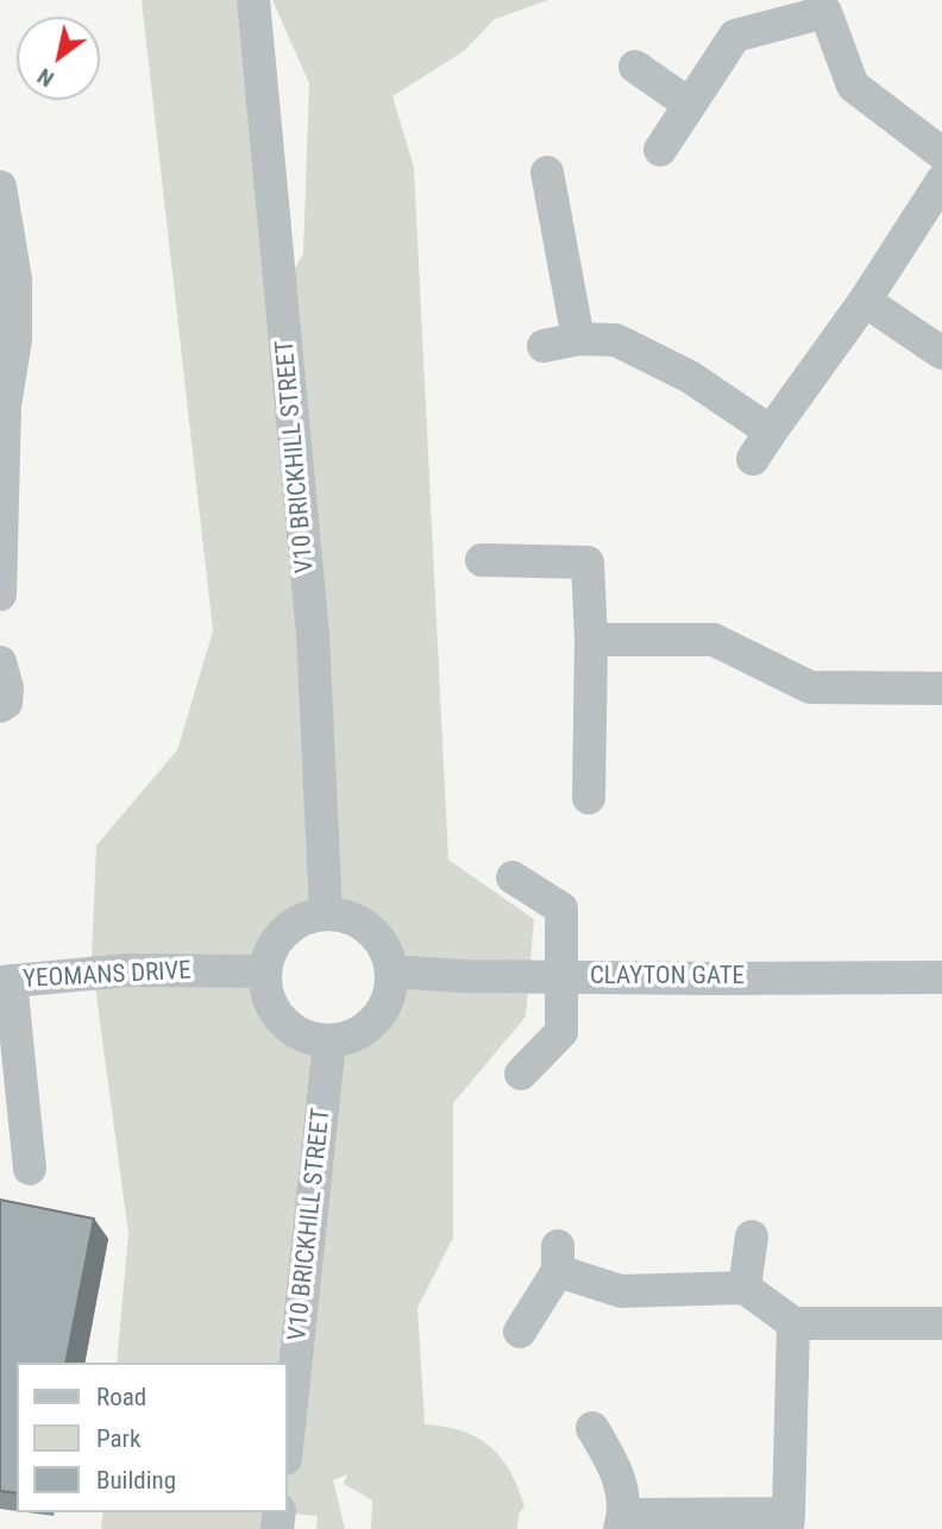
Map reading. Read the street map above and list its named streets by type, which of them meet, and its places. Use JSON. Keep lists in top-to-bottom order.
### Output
{
  "streets": {
    "street": ["V10 BRICKHILL STREET", "YEOMANS DRIVE", "CLAYTON GATE"]
  },
  "crossings": [
    ["V10 BRICKHILL STREET", "YEOMANS DRIVE"],
    ["V10 BRICKHILL STREET", "CLAYTON GATE"],
    ["YEOMANS DRIVE", "CLAYTON GATE"]
  ],
  "legend": ["Road", "Park", "Building"],
  "north": "bottom left"
}
